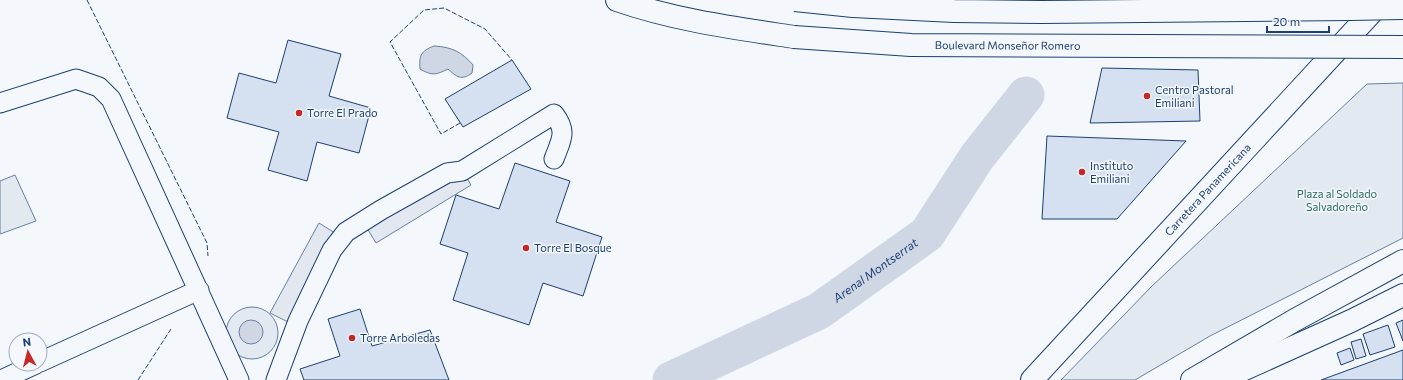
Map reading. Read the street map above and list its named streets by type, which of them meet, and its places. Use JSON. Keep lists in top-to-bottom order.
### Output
{
  "streets": {
    "main road": ["Boulevard Monseñor Romero", "Carretera Panamericana"]
  },
  "water": ["Arenal Montserrat"],
  "parks": ["Plaza al Soldado Salvadoreño"],
  "places": [
    "Centro Pastoral Emiliani",
    "Torre El Prado",
    "Instituto Emiliani",
    "Torre El Bosque",
    "Torre Arboledas"
  ],
  "scale_bar": "20 m",
  "north": "top"
}
